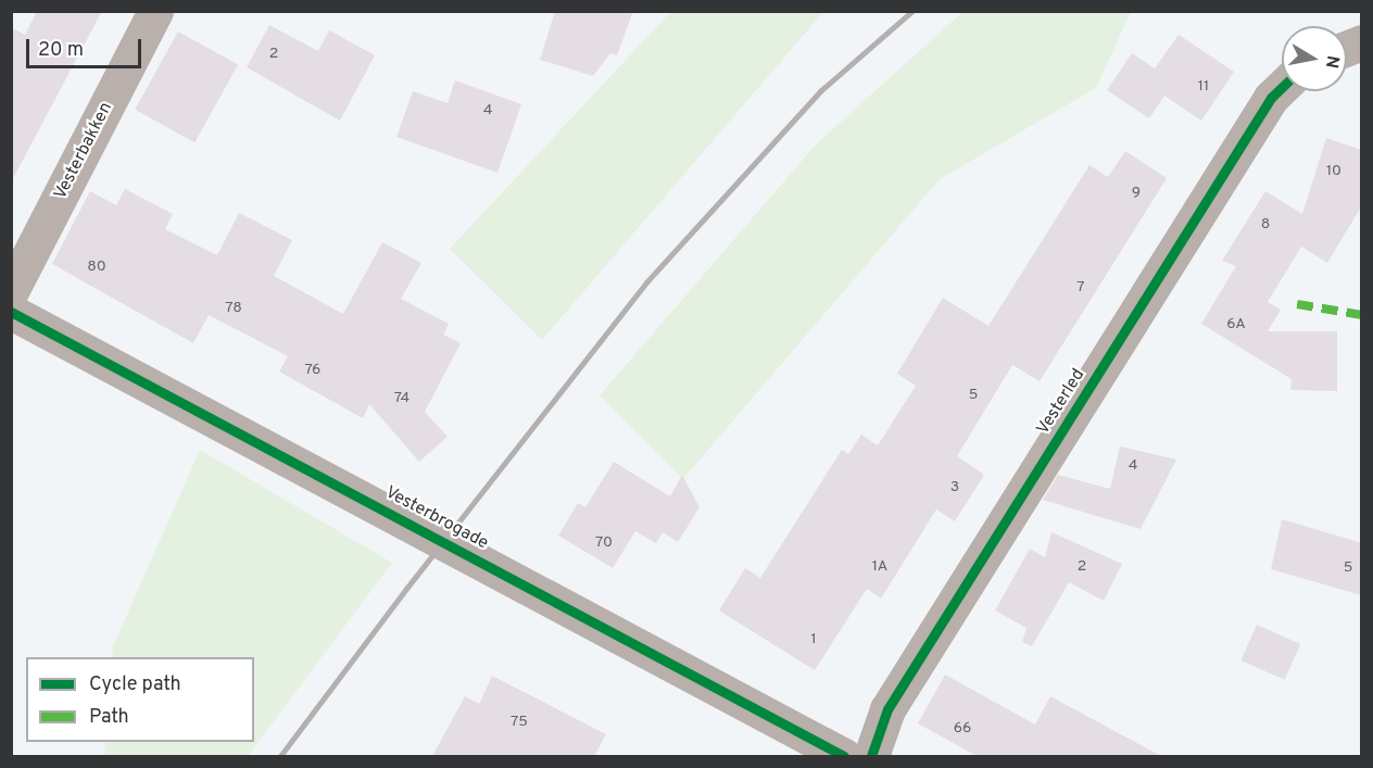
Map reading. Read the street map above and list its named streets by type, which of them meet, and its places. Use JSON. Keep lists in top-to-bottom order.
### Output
{
  "streets": {
    "street": ["Vesterbakken", "Vesterled", "Vesterbrogade"]
  },
  "house_numbers": [
    "2",
    "11",
    "4",
    "10",
    "9",
    "8",
    "80",
    "7",
    "78",
    "6A",
    "76",
    "5",
    "74",
    "4",
    "3",
    "70",
    "1A",
    "2",
    "5",
    "1",
    "75",
    "66"
  ],
  "legend": ["Cycle path", "Path"],
  "scale_bar": "20 m",
  "north": "right"
}
